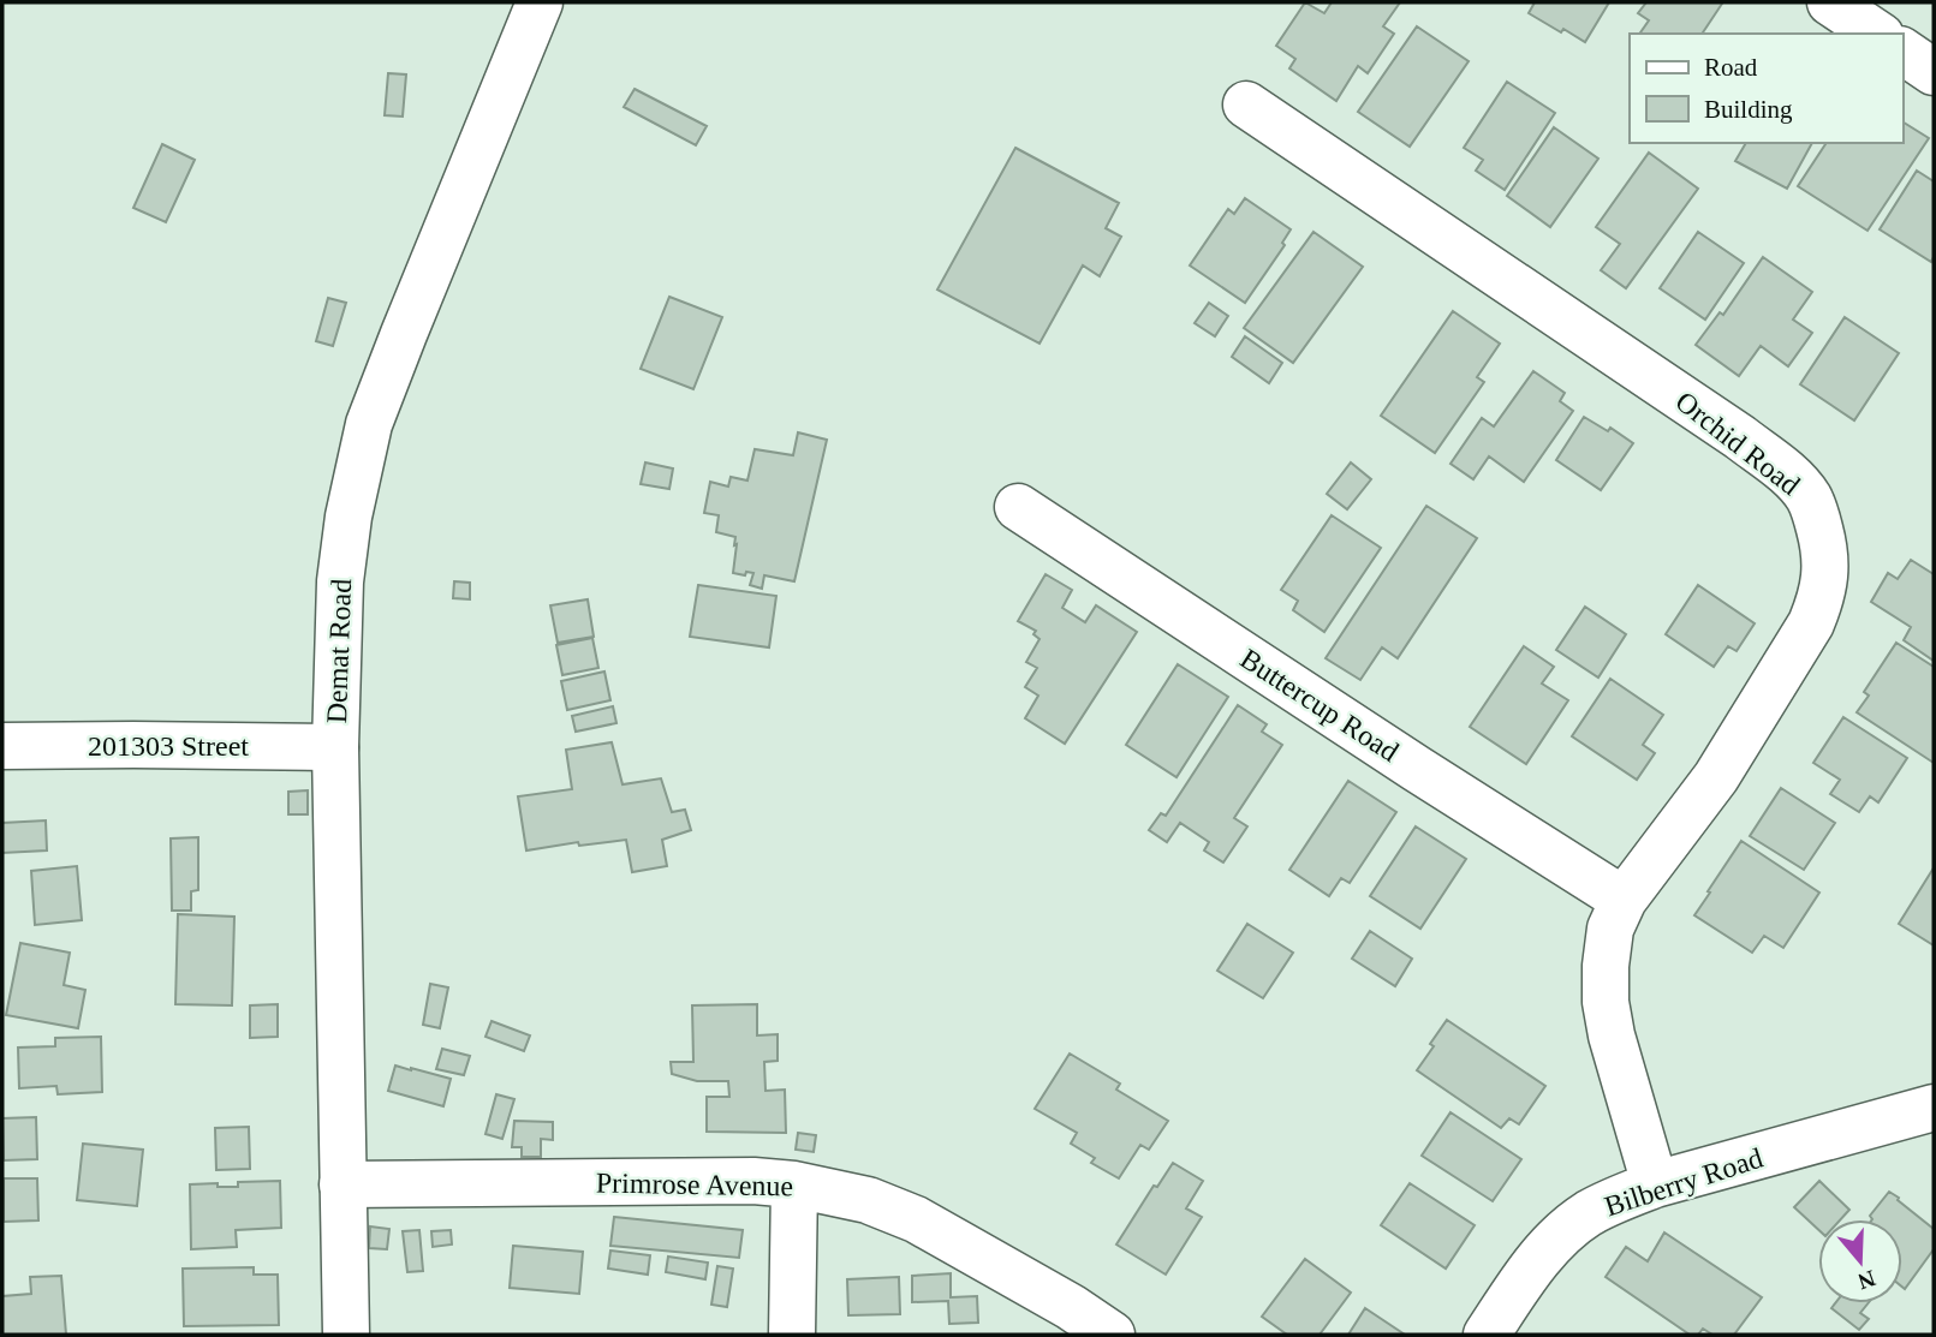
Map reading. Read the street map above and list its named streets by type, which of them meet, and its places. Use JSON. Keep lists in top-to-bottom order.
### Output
{
  "streets": {
    "street": [
      "Orchid Road",
      "Demat Road",
      "Buttercup Road",
      "201303 Street",
      "Bilberry Road",
      "Primrose Avenue"
    ]
  },
  "crossings": [
    ["Orchid Road", "Buttercup Road"],
    ["Orchid Road", "Bilberry Road"],
    ["Demat Road", "201303 Street"],
    ["Demat Road", "Primrose Avenue"]
  ],
  "legend": ["Road", "Building"],
  "north": "bottom"
}
